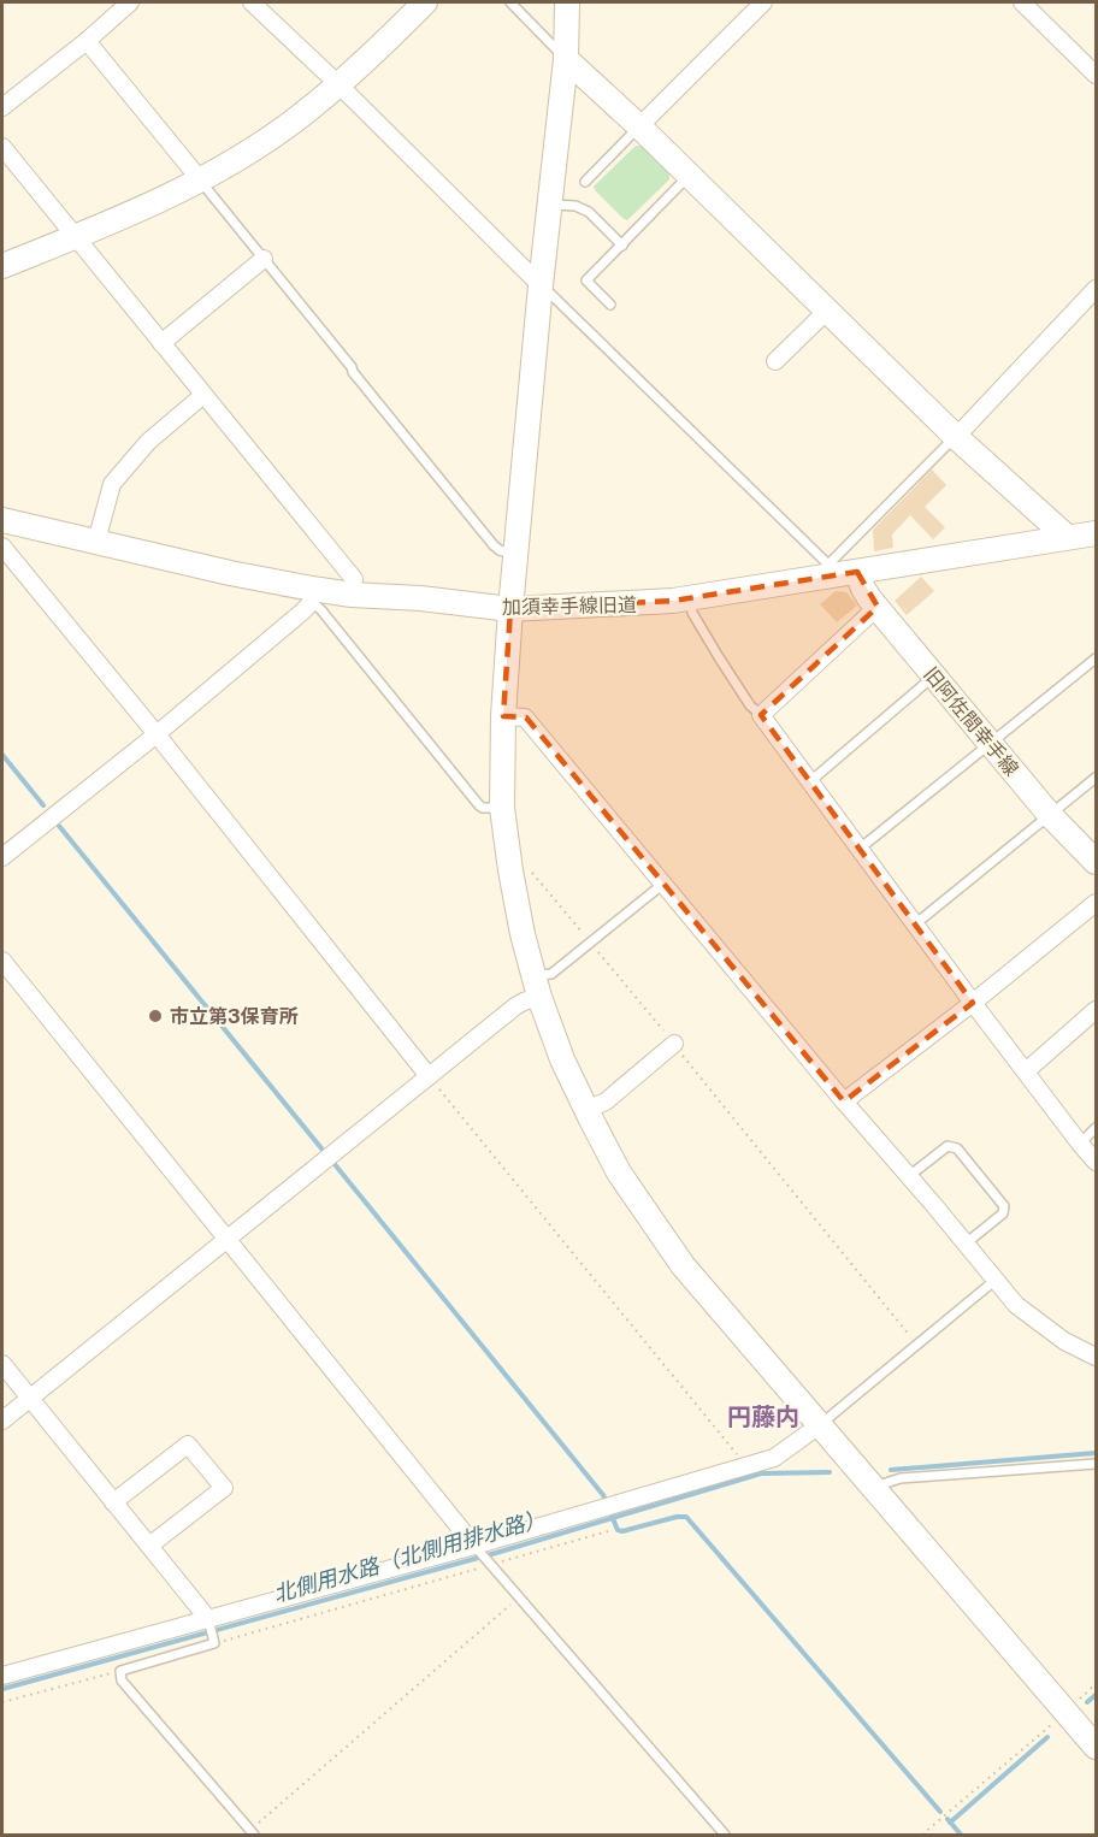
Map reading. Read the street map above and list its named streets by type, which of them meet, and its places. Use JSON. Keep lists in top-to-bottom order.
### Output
{
  "streets": {
    "street": ["加須幸手線旧道", "旧阿佐間幸手線"]
  },
  "crossings": [
    ["加須幸手線旧道", "旧阿佐間幸手線"]
  ],
  "districts": ["円藤内"],
  "water": ["北側用水路（北側用排水路）"],
  "places": ["市立第3保育所"]
}
